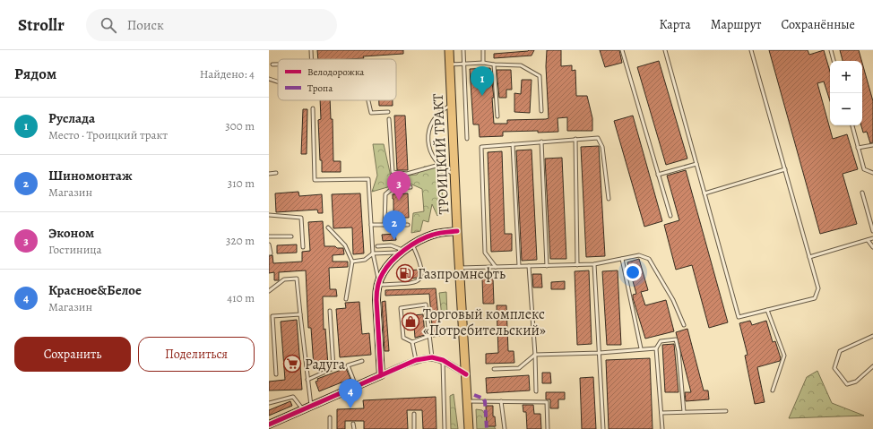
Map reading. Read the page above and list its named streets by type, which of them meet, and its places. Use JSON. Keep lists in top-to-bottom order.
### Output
{
  "streets": {
    "main road": ["ТРОИЦКИЙ ТРАКТ"]
  },
  "places": {
    "fuel station": ["Газпромнефть"],
    "shop": ["Торговый комплекс «Потребительский»"],
    "supermarket": ["Радуга"]
  },
  "legend": ["Велодорожка", "Тропа"],
  "page": {
    "header": "Strollr",
    "search": "Поиск",
    "nav": ["Карта", "Маршрут", "Сохранённые"],
    "heading": ["Рядом", "Найдено: 4"],
    "map_buttons": ["+", "−"],
    "pins": [
      "1",
      "3",
      "2",
      "4"
    ],
    "list": [
      {
        "mark": "1",
        "name": "Руслада",
        "note": "Место · Троицкий тракт",
        "value": "300 m"
      },
      {
        "mark": "2",
        "name": "Шиномонтаж",
        "note": "Магазин",
        "value": "310 m"
      },
      {
        "mark": "3",
        "name": "Эконом",
        "note": "Гостиница",
        "value": "320 m"
      },
      {
        "mark": "4",
        "name": "Красное&Белое",
        "note": "Магазин",
        "value": "410 m"
      }
    ],
    "buttons": ["Сохранить", "Поделиться"]
  }
}
